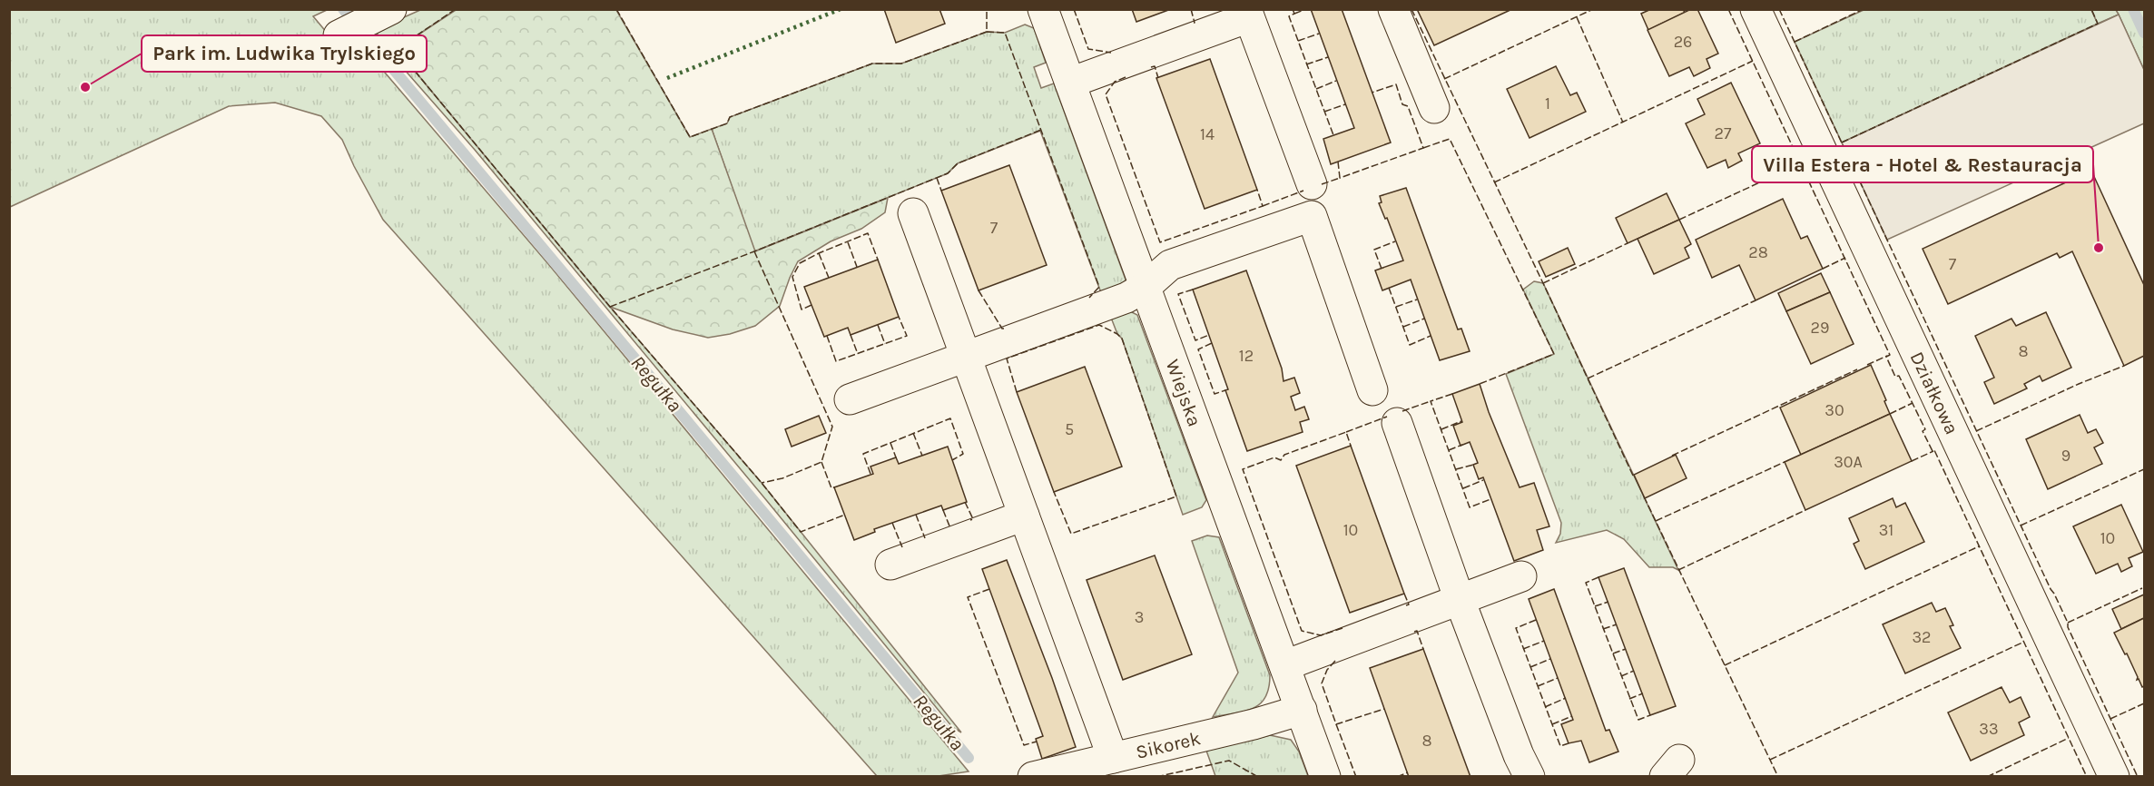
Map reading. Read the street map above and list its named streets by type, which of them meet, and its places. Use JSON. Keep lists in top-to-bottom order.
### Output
{
  "streets": {
    "street": ["Wiejska", "Działkowa", "Sikorek"]
  },
  "crossings": [
    ["Wiejska", "Sikorek"]
  ],
  "water": ["Regułka"],
  "places": ["Park im. Ludwika Trylskiego", "Villa Estera - Hotel & Restauracja"],
  "house_numbers": [
    "26",
    "1",
    "27",
    "14",
    "7",
    "28",
    "7",
    "29",
    "8",
    "12",
    "30",
    "5",
    "9",
    "30A",
    "10",
    "31",
    "10",
    "3",
    "32",
    "33",
    "8"
  ]
}
